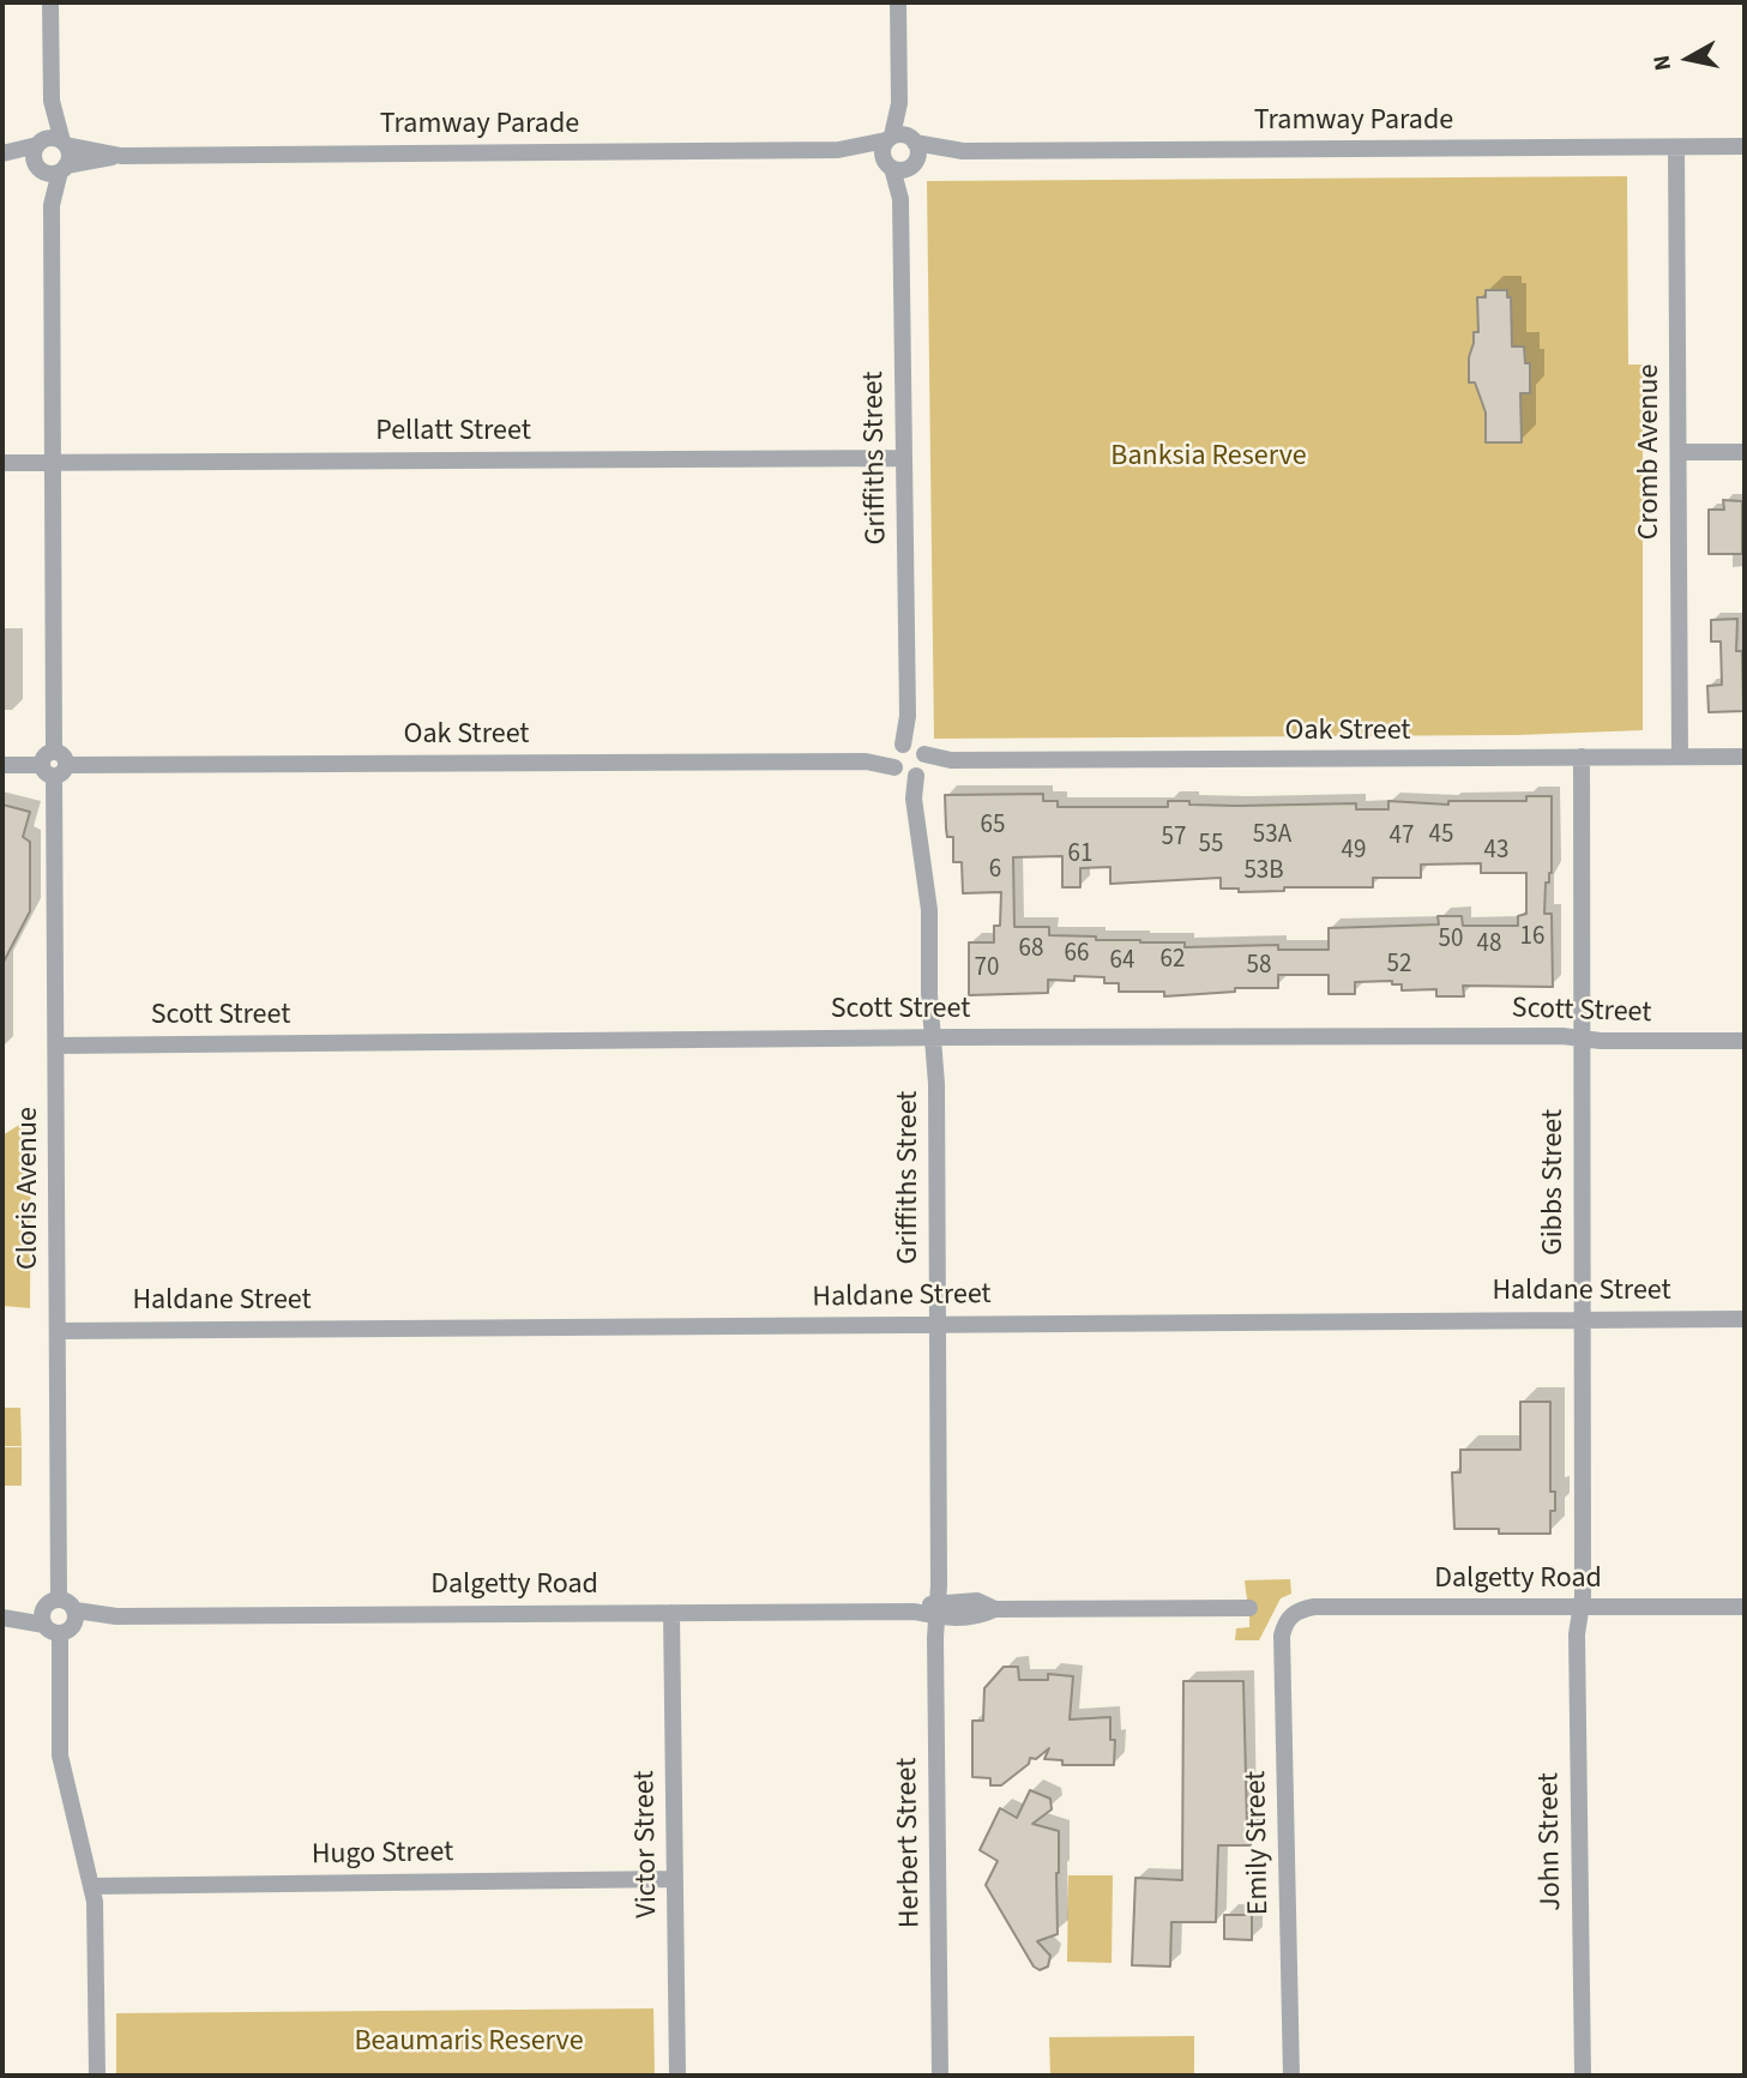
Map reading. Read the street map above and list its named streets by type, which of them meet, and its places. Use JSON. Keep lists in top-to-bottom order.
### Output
{
  "streets": {
    "street": [
      "Tramway Parade",
      "Pellatt Street",
      "Cromb Avenue",
      "Griffiths Street",
      "Oak Street",
      "Scott Street",
      "Gibbs Street",
      "Cloris Avenue",
      "Haldane Street",
      "Dalgetty Road",
      "John Street",
      "Herbert Street",
      "Emily Street",
      "Victor Street",
      "Hugo Street"
    ]
  },
  "crossings": [
    ["Tramway Parade", "Cromb Avenue"],
    ["Tramway Parade", "Griffiths Street"],
    ["Tramway Parade", "Cloris Avenue"],
    ["Pellatt Street", "Griffiths Street"],
    ["Pellatt Street", "Cloris Avenue"],
    ["Cromb Avenue", "Oak Street"],
    ["Griffiths Street", "Oak Street"],
    ["Griffiths Street", "Scott Street"],
    ["Griffiths Street", "Haldane Street"],
    ["Griffiths Street", "Dalgetty Road"],
    ["Griffiths Street", "Herbert Street"],
    ["Oak Street", "Gibbs Street"],
    ["Oak Street", "Cloris Avenue"],
    ["Scott Street", "Gibbs Street"],
    ["Scott Street", "Cloris Avenue"],
    ["Gibbs Street", "Haldane Street"],
    ["Gibbs Street", "Dalgetty Road"],
    ["Gibbs Street", "John Street"],
    ["Cloris Avenue", "Haldane Street"],
    ["Cloris Avenue", "Dalgetty Road"],
    ["Dalgetty Road", "John Street"],
    ["Dalgetty Road", "Herbert Street"],
    ["Dalgetty Road", "Emily Street"],
    ["Dalgetty Road", "Victor Street"],
    ["Victor Street", "Hugo Street"]
  ],
  "parks": ["Banksia Reserve", "Beaumaris Reserve"],
  "house_numbers": [
    "65",
    "53A",
    "45",
    "47",
    "57",
    "55",
    "49",
    "43",
    "61",
    "6",
    "53B",
    "16",
    "50",
    "48",
    "68",
    "66",
    "62",
    "64",
    "52",
    "58",
    "70"
  ],
  "north": "left"
}
